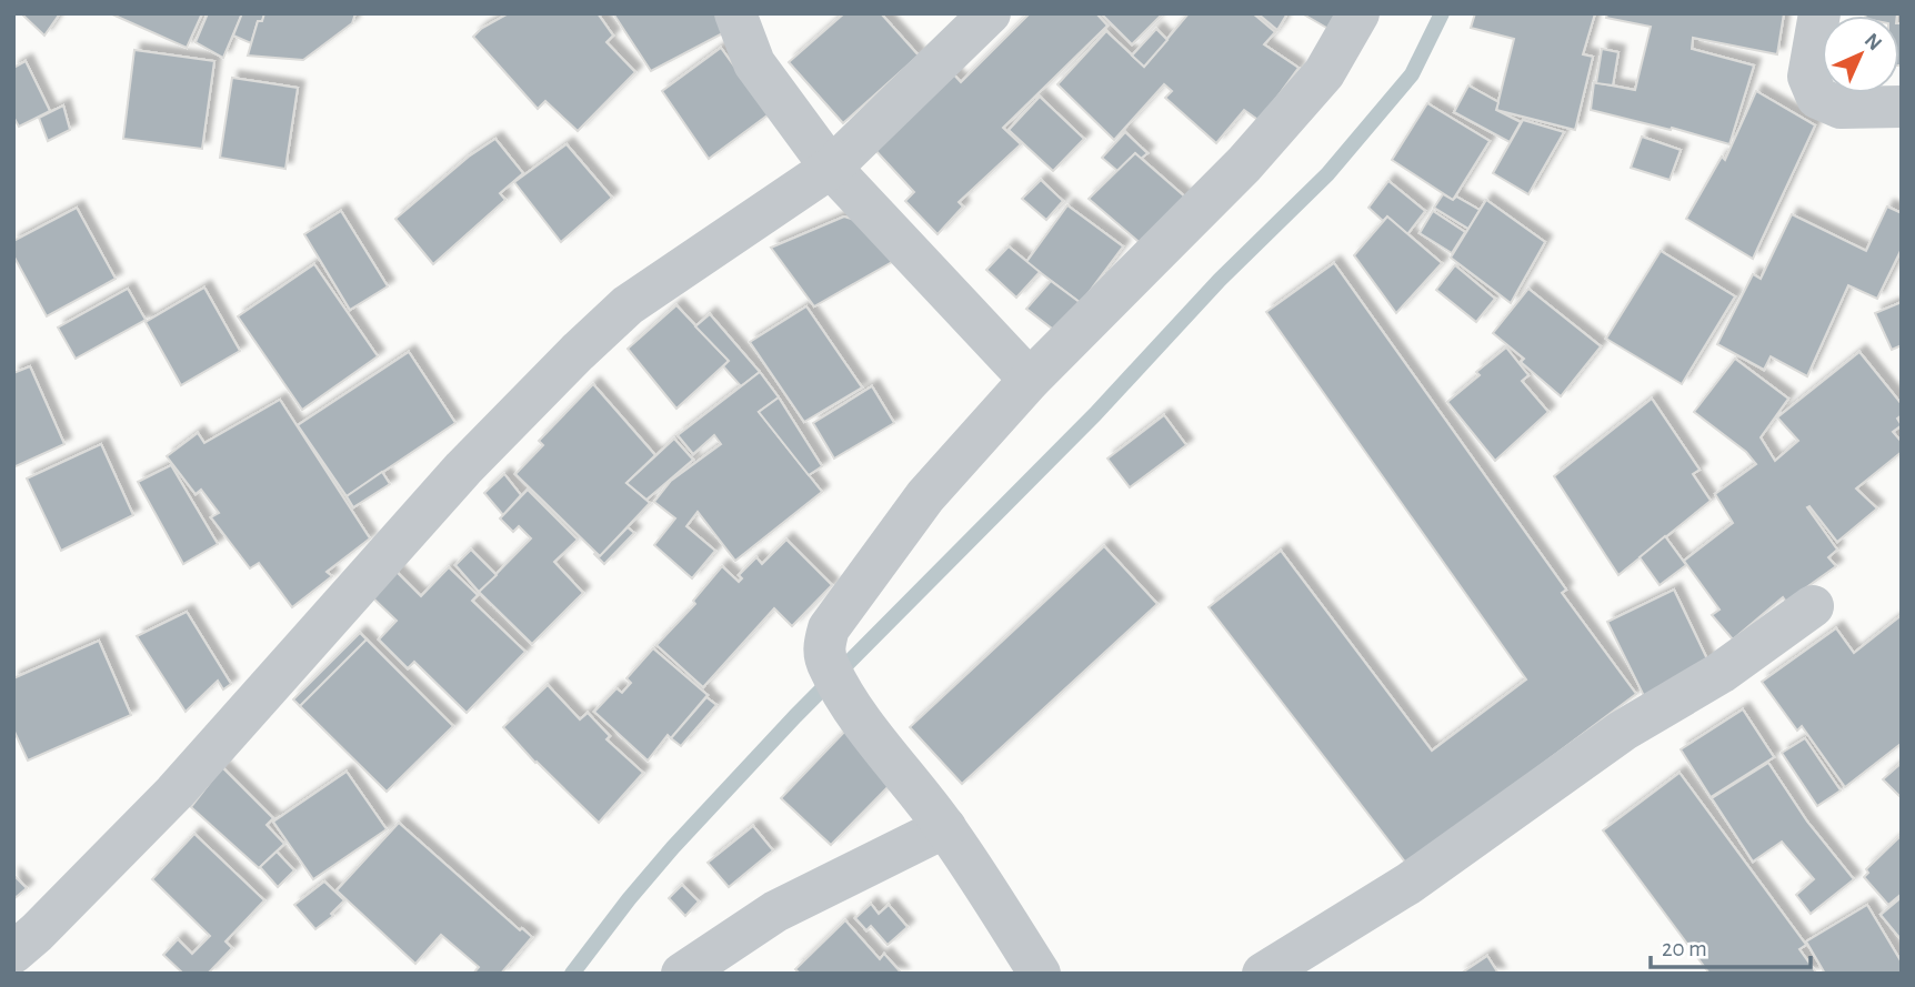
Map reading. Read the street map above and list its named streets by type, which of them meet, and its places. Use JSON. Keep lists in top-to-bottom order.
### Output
{
  "scale_bar": "20 m",
  "north": "top right"
}
